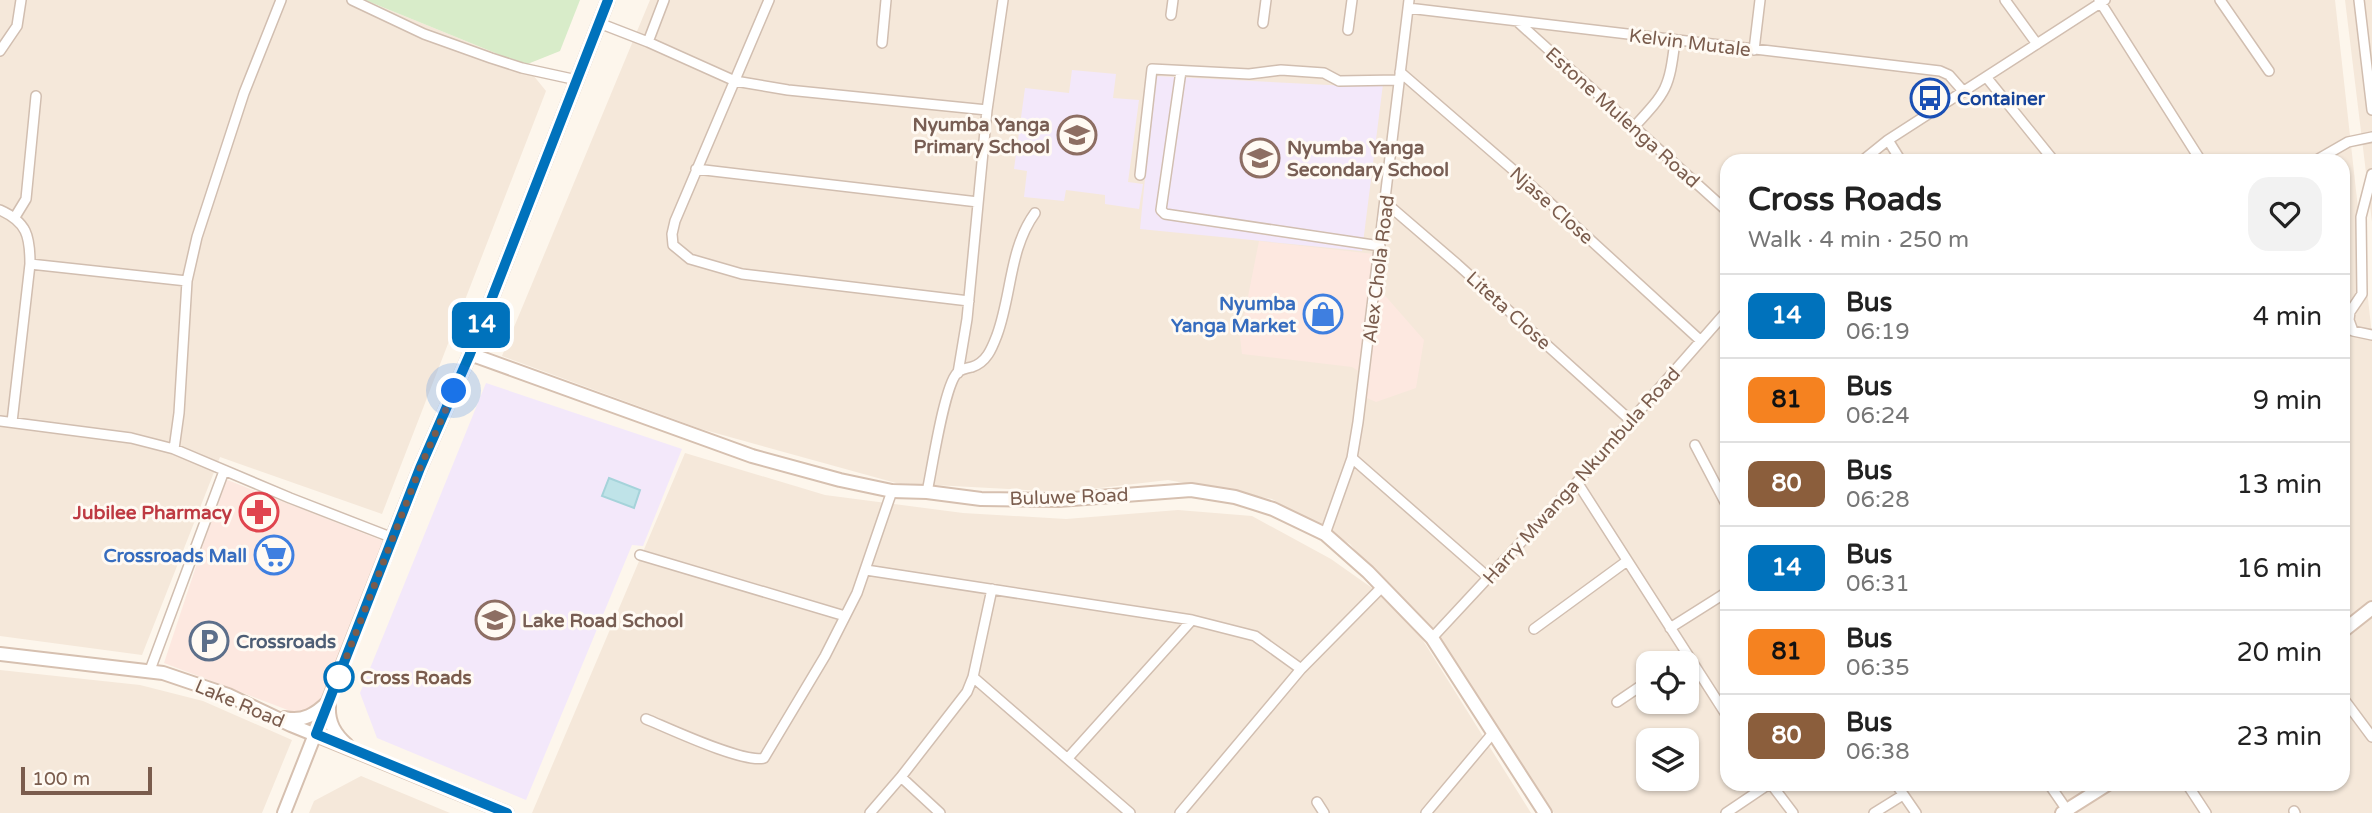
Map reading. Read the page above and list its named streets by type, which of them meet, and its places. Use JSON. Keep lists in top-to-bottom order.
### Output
{
  "streets": {
    "main road": ["Buluwe Road", "Lake Road"],
    "street": [
      "Kelvin Mutale",
      "Estone Mulenga Road",
      "Njase Close",
      "Alex Chola Road",
      "Liteta Close",
      "Harry Mwanga Nkumbula Road"
    ]
  },
  "crossings": [
    ["Kelvin Mutale", "Estone Mulenga Road"],
    ["Kelvin Mutale", "Alex Chola Road"],
    ["Njase Close", "Alex Chola Road"],
    ["Njase Close", "Harry Mwanga Nkumbula Road"],
    ["Alex Chola Road", "Liteta Close"],
    ["Alex Chola Road", "Buluwe Road"],
    ["Liteta Close", "Harry Mwanga Nkumbula Road"],
    ["Harry Mwanga Nkumbula Road", "Buluwe Road"]
  ],
  "places": {
    "bus stop": ["Container"],
    "school or university": ["Nyumba Yanga Primary School", "Nyumba Yanga Secondary School", "Lake Road School"],
    "shop": ["Nyumba Yanga Market"],
    "pharmacy": ["Jubilee Pharmacy"],
    "supermarket": ["Crossroads Mall"],
    "parking": ["Crossroads"],
    "other": ["Cross Roads"]
  },
  "lines": ["bus line 14"],
  "scale_bar": "100 m",
  "page": {
    "on_map": "14",
    "heading": ["Cross Roads", "Walk · 4 min · 250 m"],
    "list": [
      {
        "mark": "14",
        "name": "Bus",
        "note": "06:19",
        "value": "4 min"
      },
      {
        "mark": "81",
        "name": "Bus",
        "note": "06:24",
        "value": "9 min"
      },
      {
        "mark": "80",
        "name": "Bus",
        "note": "06:28",
        "value": "13 min"
      },
      {
        "mark": "14",
        "name": "Bus",
        "note": "06:31",
        "value": "16 min"
      },
      {
        "mark": "81",
        "name": "Bus",
        "note": "06:35",
        "value": "20 min"
      },
      {
        "mark": "80",
        "name": "Bus",
        "note": "06:38",
        "value": "23 min"
      }
    ],
    "scale": "100 m"
  }
}
